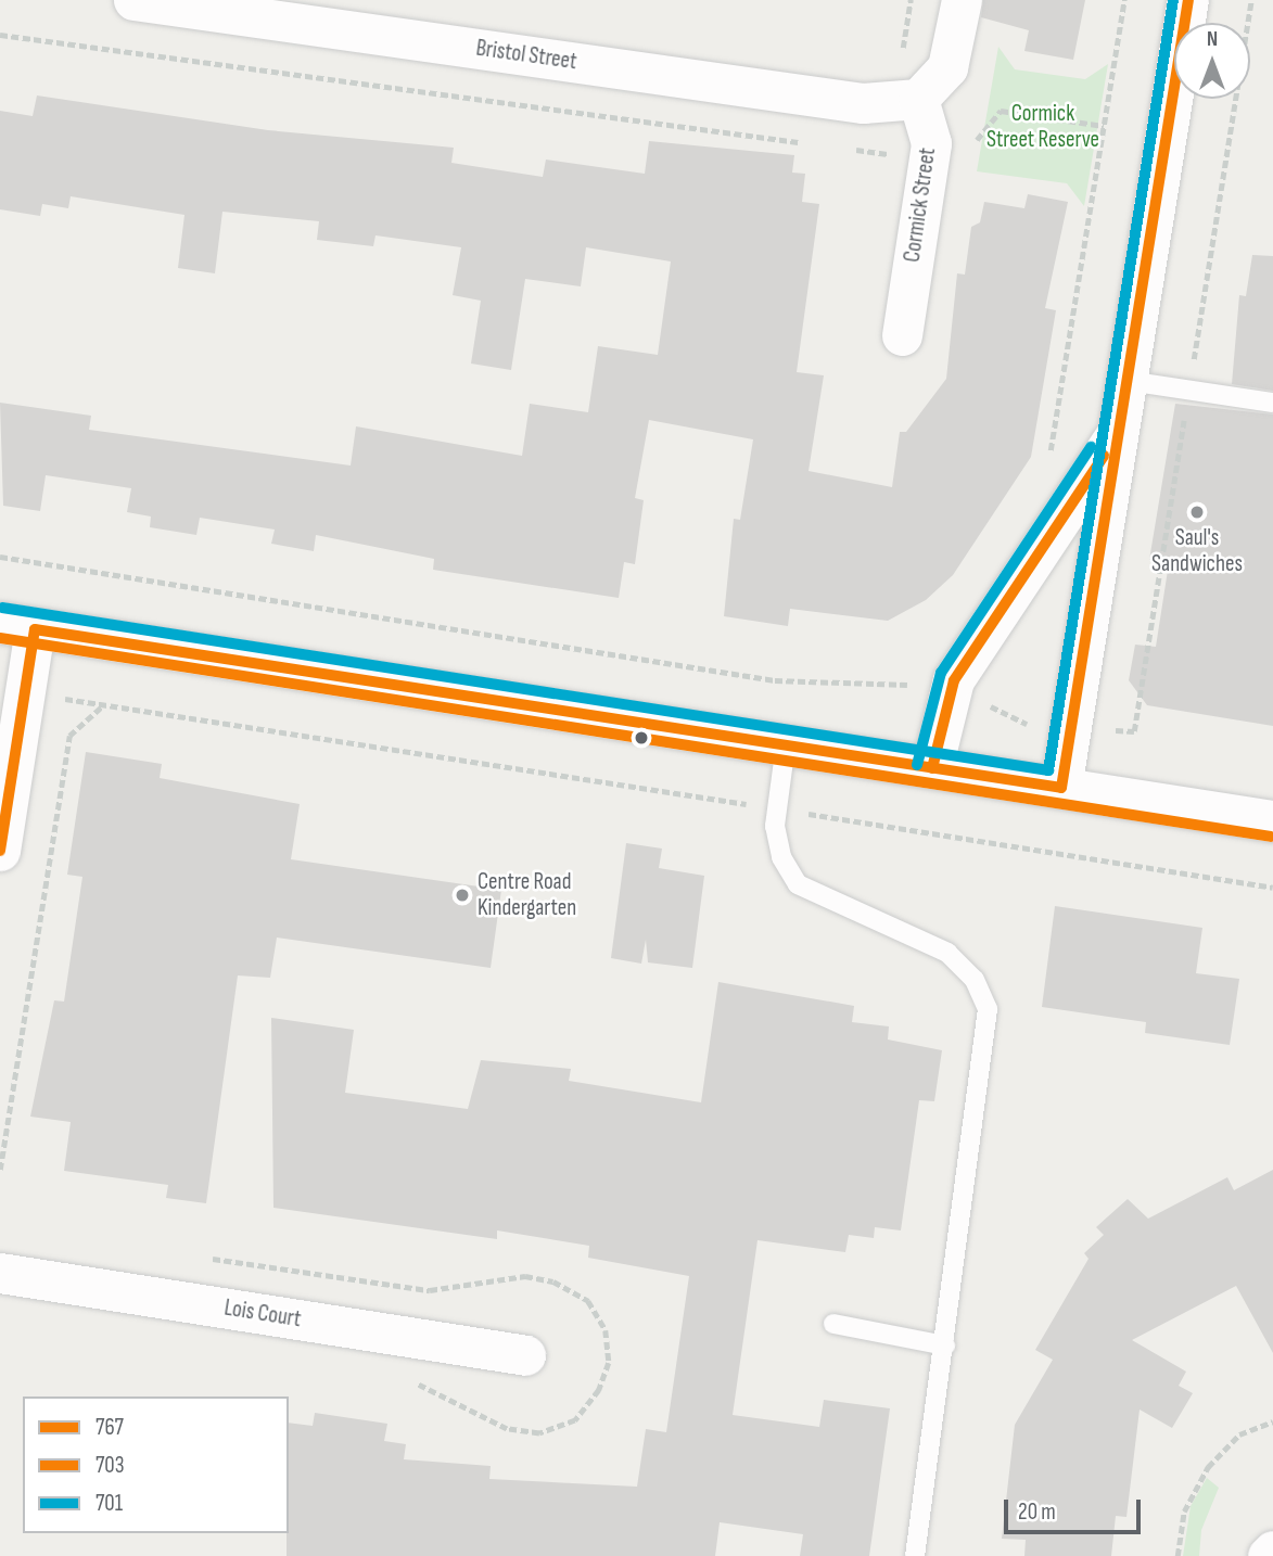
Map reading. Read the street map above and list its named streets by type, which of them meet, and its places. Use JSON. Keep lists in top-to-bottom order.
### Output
{
  "streets": {
    "street": ["Bristol Street", "Cormick Street", "Lois Court"]
  },
  "crossings": [
    ["Bristol Street", "Cormick Street"]
  ],
  "parks": ["Cormick Street Reserve"],
  "places": ["Saul's Sandwiches", "Centre Road Kindergarten"],
  "lines": ["transit line 767", "transit line 701", "transit line 703"],
  "legend": ["767", "703", "701"],
  "scale_bar": "20 m",
  "north": "top"
}
